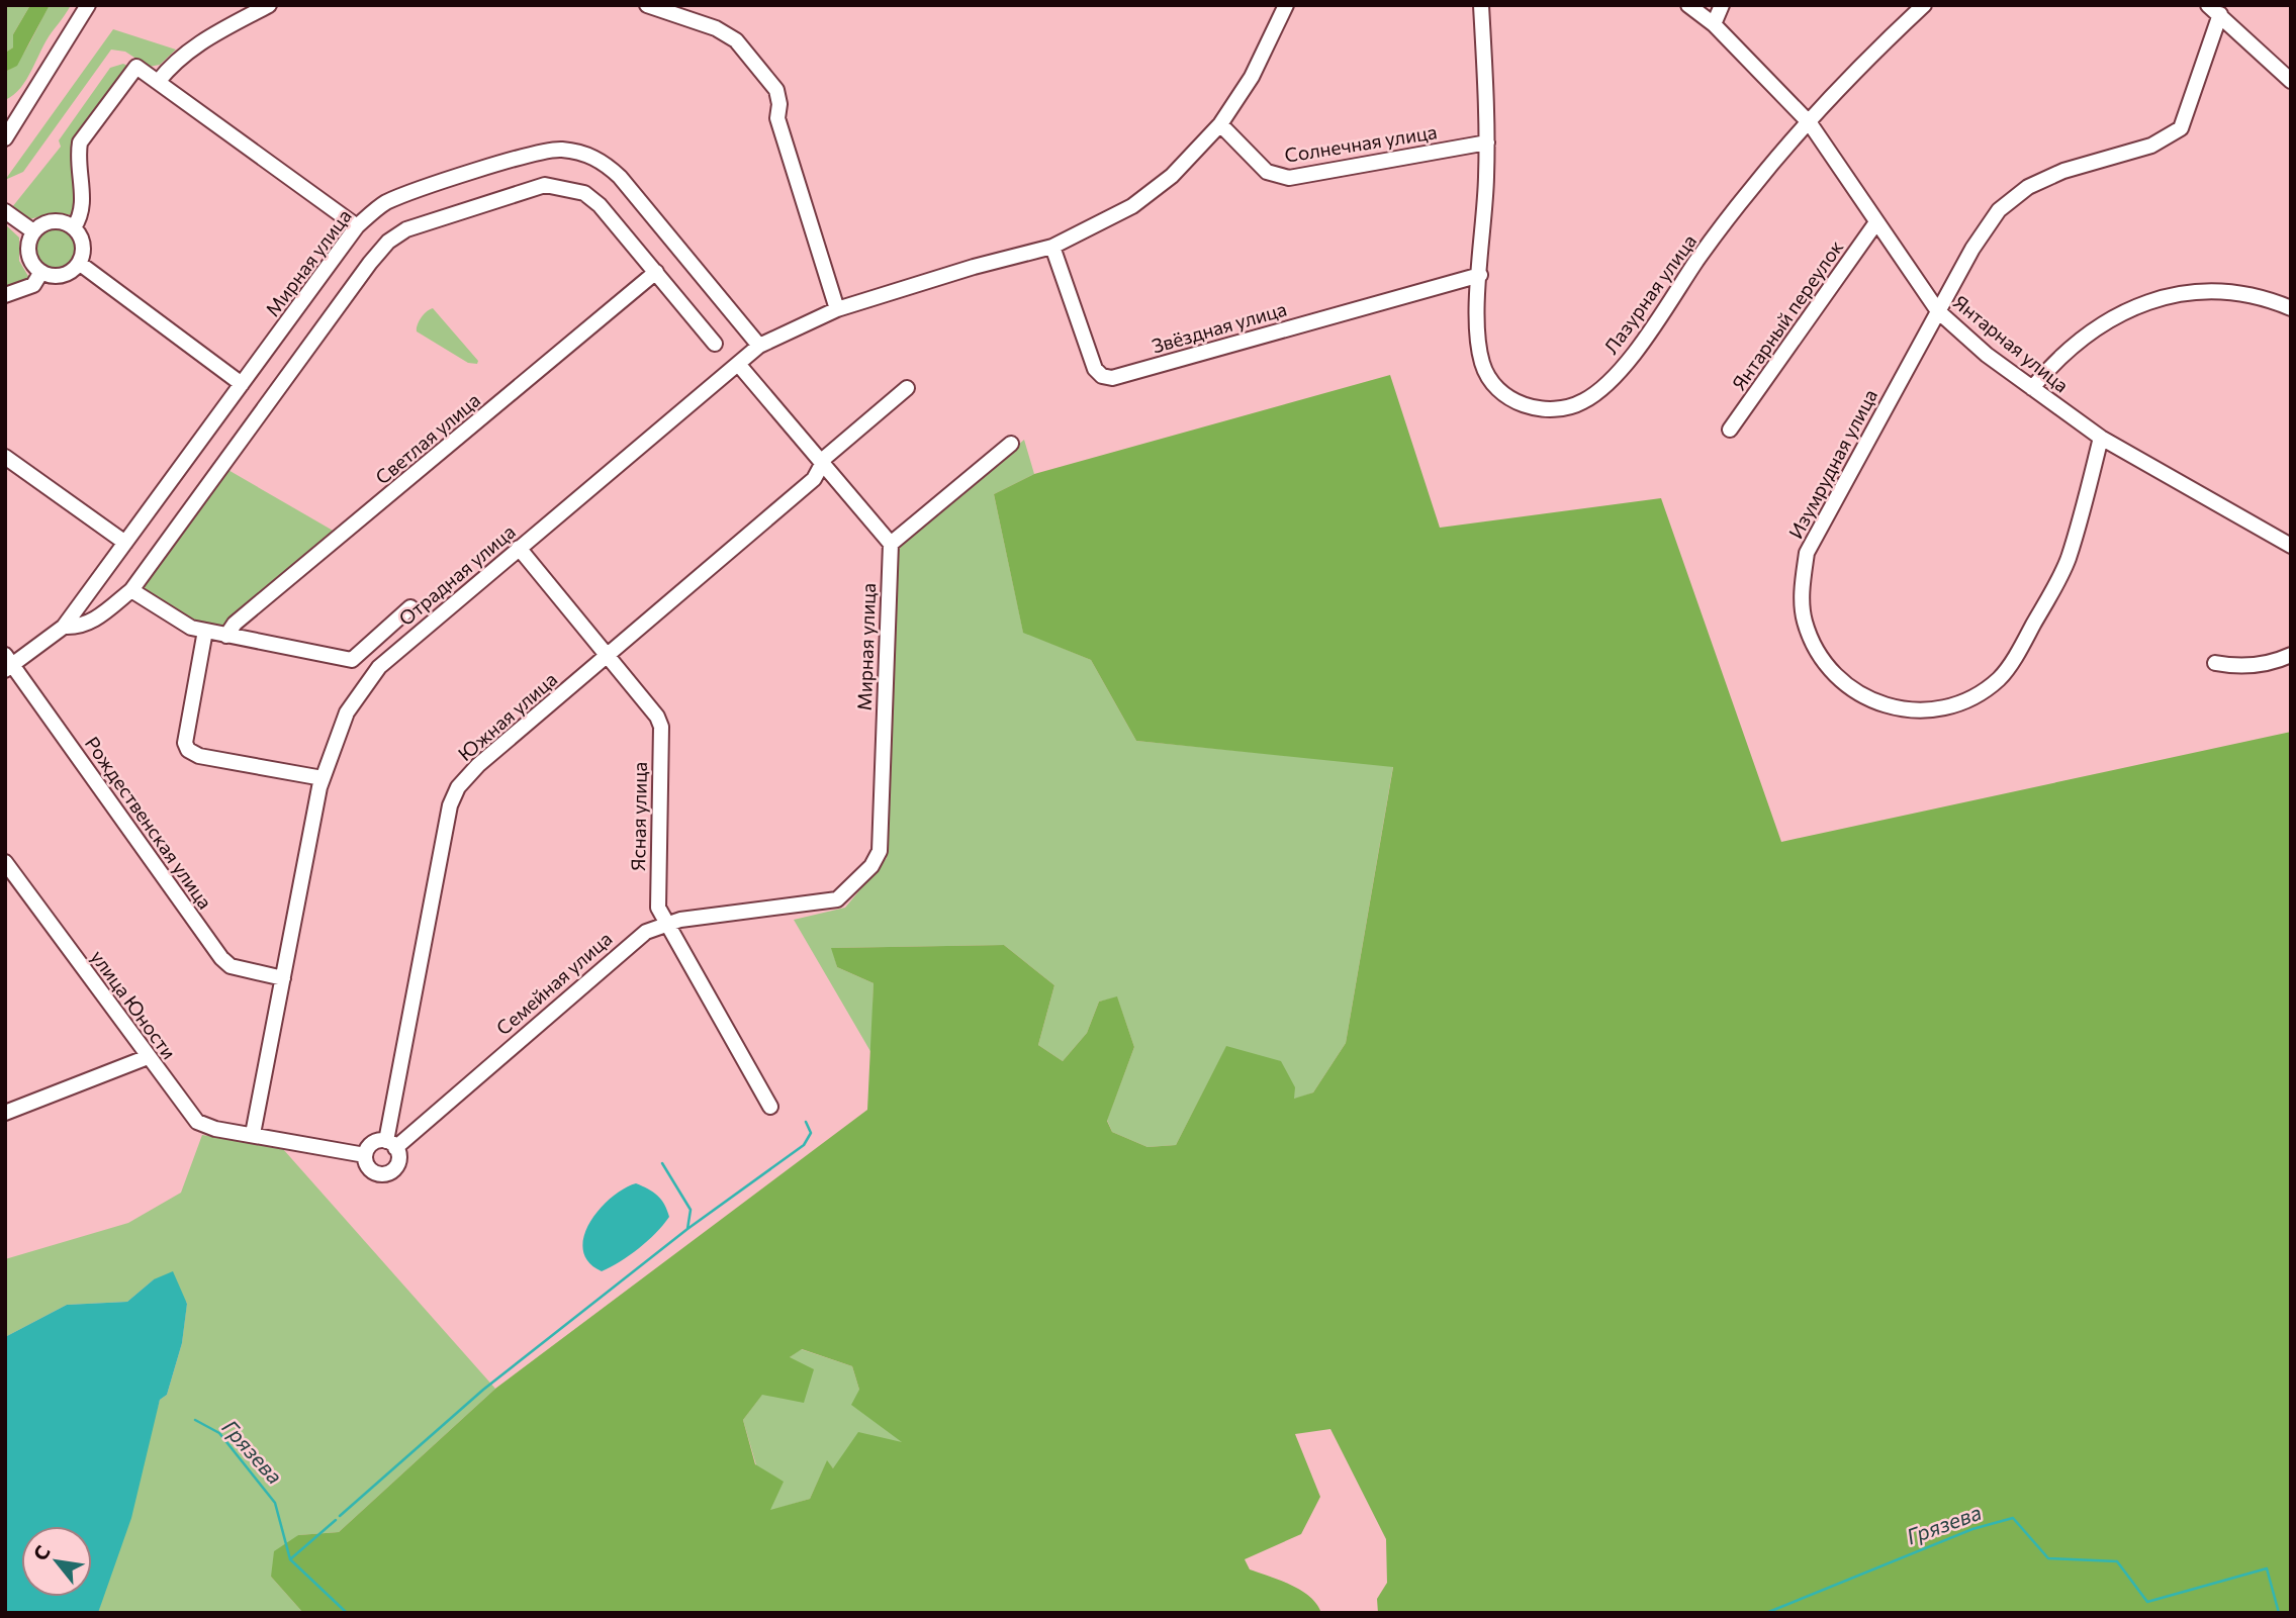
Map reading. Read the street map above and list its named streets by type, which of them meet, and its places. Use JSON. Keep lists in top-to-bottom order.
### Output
{
  "streets": {
    "street": [
      "Солнечная улица",
      "Мирная улица",
      "Лазурная улица",
      "Янтарный переулок",
      "Звёздная улица",
      "Янтарная улица",
      "Светлая улица",
      "Изумрудная улица",
      "Отрадная улица",
      "Южная улица",
      "Ясная улица",
      "Рождественская улица",
      "Семейная улица",
      "улица Юности"
    ]
  },
  "crossings": [
    ["Солнечная улица", "Лазурная улица"],
    ["Солнечная улица", "Отрадная улица"],
    ["Мирная улица", "Светлая улица"],
    ["Мирная улица", "Отрадная улица"],
    ["Мирная улица", "Рождественская улица"],
    ["Мирная улица", "Семейная улица"],
    ["Лазурная улица", "Звёздная улица"],
    ["Лазурная улица", "Янтарная улица"],
    ["Янтарный переулок", "Янтарная улица"],
    ["Звёздная улица", "Отрадная улица"],
    ["Янтарная улица", "Изумрудная улица"],
    ["Отрадная улица", "Ясная улица"],
    ["Отрадная улица", "Рождественская улица"],
    ["Отрадная улица", "улица Юности"],
    ["Южная улица", "Ясная улица"],
    ["Южная улица", "Семейная улица"],
    ["Южная улица", "улица Юности"],
    ["Ясная улица", "Семейная улица"],
    ["Семейная улица", "улица Юности"]
  ],
  "water": ["Грязева"],
  "north": "top left"
}
